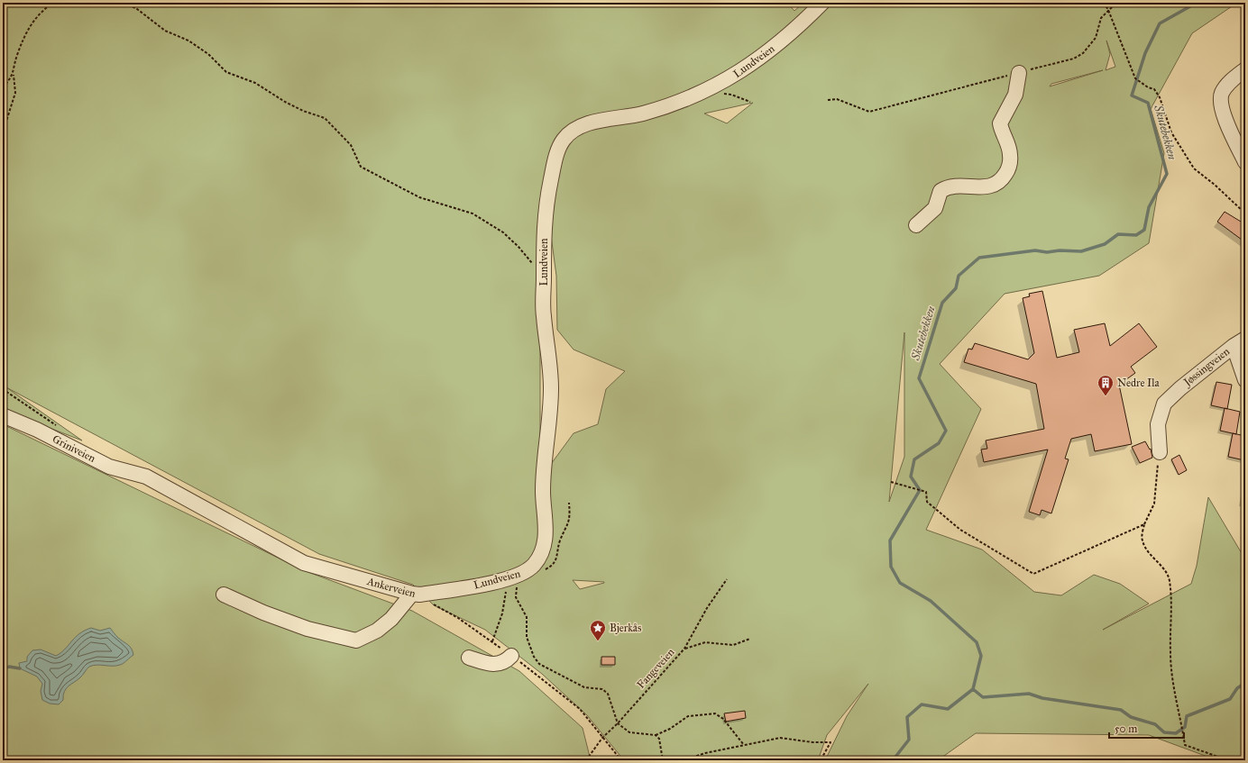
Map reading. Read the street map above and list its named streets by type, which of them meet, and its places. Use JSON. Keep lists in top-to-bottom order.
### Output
{
  "streets": {
    "street": [
      "Lundveien",
      "Jøssingveien",
      "Griniveien",
      "Ankerveien"
    ],
    "path": ["Fangeveien"]
  },
  "crossings": [
    ["Lundveien", "Ankerveien"],
    ["Griniveien", "Ankerveien"],
    ["Ankerveien", "Fangeveien"]
  ],
  "water": ["Skutebekken"],
  "places": {
    "building": ["Nedre Ila"],
    "place": ["Bjerkås"]
  },
  "scale_bar": "50 m"
}
